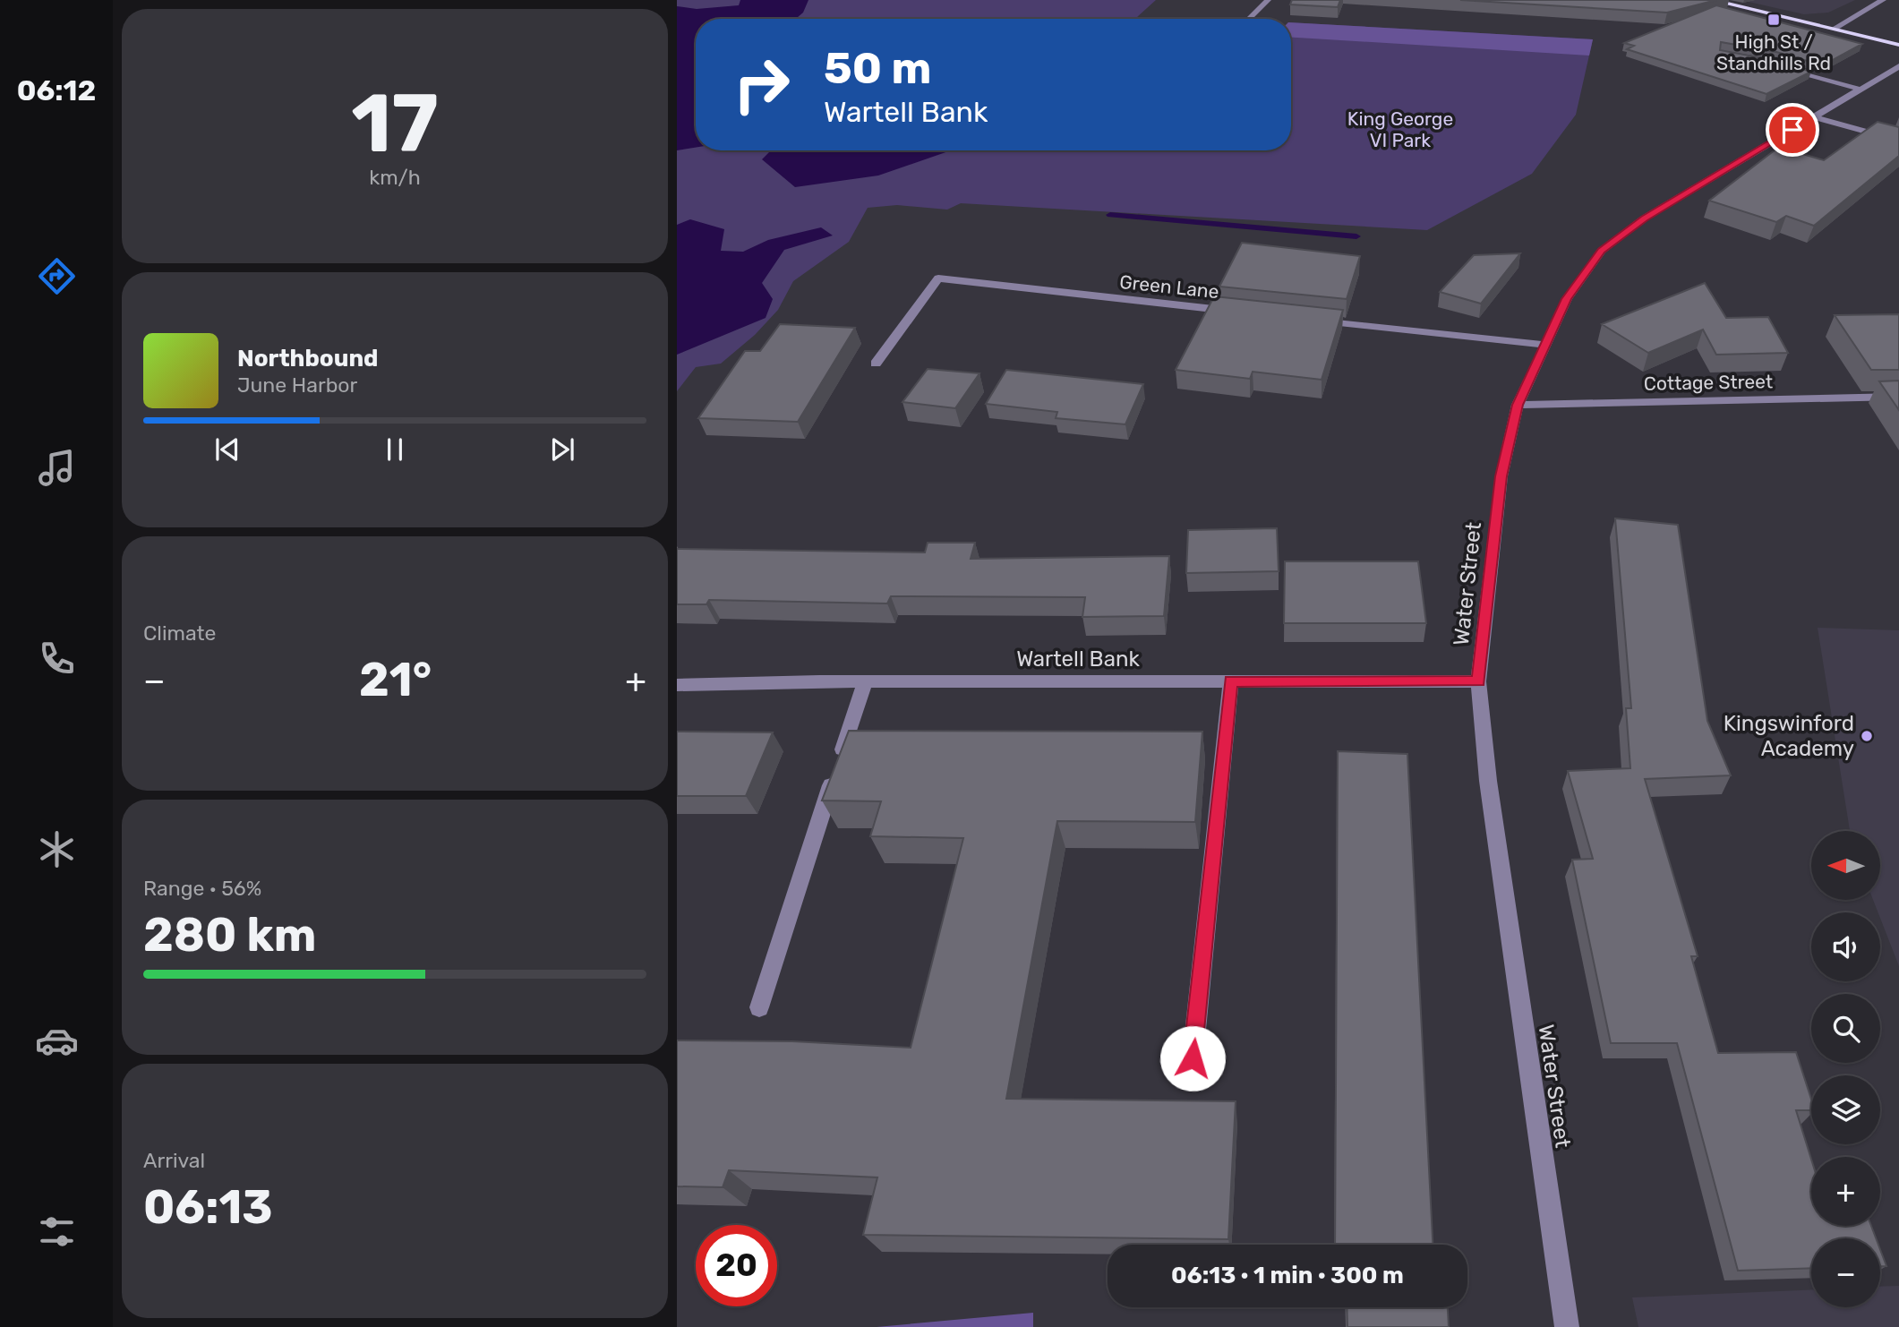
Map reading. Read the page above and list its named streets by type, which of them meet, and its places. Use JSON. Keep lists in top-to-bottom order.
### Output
{
  "streets": {
    "street": [
      "Green Lane",
      "Cottage Street",
      "Water Street",
      "Wartell Bank"
    ]
  },
  "crossings": [
    ["Cottage Street", "Water Street"],
    ["Water Street", "Wartell Bank"]
  ],
  "parks": ["King George VI Park"],
  "places": {
    "transit": ["High St / Standhills Rd"],
    "other": ["Kingswinford Academy"]
  },
  "north": "left",
  "page": {
    "tabs": "06:12",
    "tile": [
      ["17", "km/h"],
      "Climate",
      ["Range · 56%", "280 km"],
      ["Arrival", "06:13"]
    ],
    "turn": ["50 m", "Wartell Bank"],
    "song": ["Northbound", "June Harbor"],
    "heat": ["−", "21°", "+"],
    "map_buttons": ["+", "−"],
    "limit": "20",
    "trip": "06:13 · 1 min · 300 m"
  }
}
